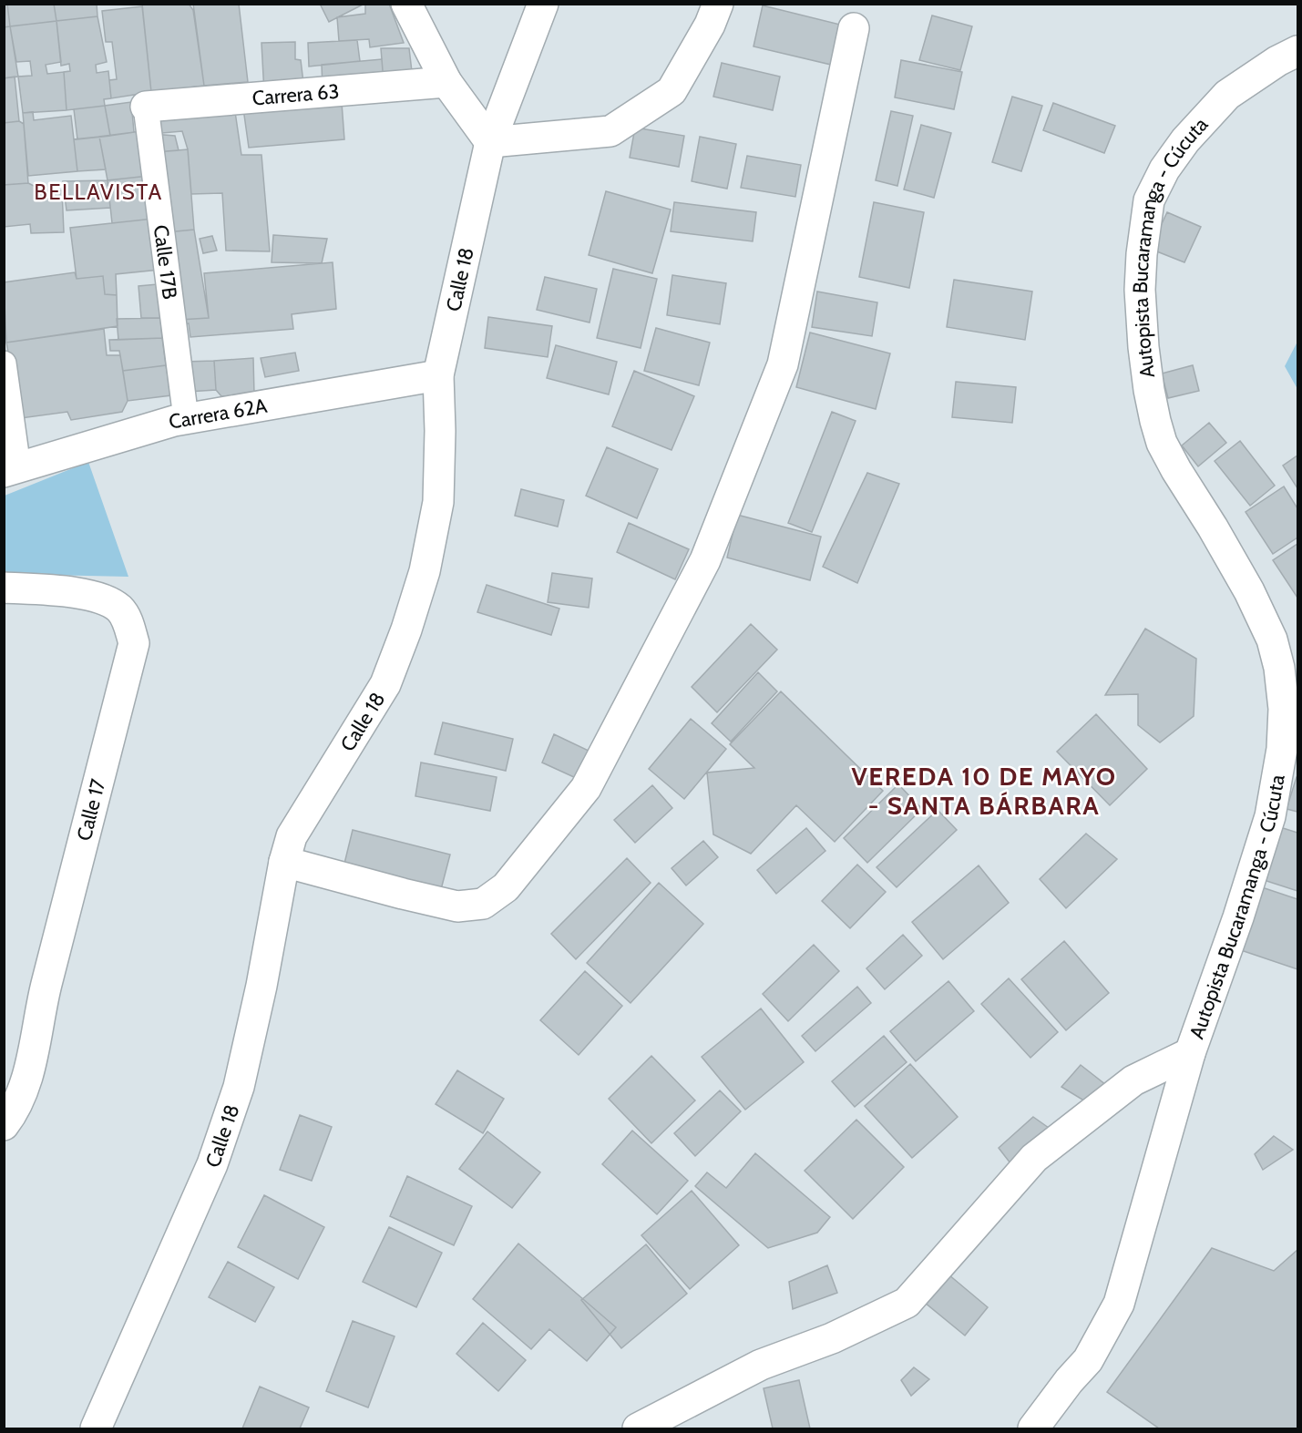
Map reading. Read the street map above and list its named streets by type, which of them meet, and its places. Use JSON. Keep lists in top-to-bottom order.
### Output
{
  "streets": {
    "main road": [
      "Carrera 63",
      "Autopista Bucaramanga - Cúcuta",
      "Calle 18",
      "Carrera 62A",
      "Calle 17"
    ],
    "lane": ["Calle 17B"]
  },
  "crossings": [
    ["Carrera 63", "Calle 17B"],
    ["Calle 17B", "Carrera 62A"],
    ["Calle 18", "Carrera 62A"]
  ],
  "districts": ["BELLAVISTA", "VEREDA 10 DE MAYO - SANTA BÁRBARA"]
}
